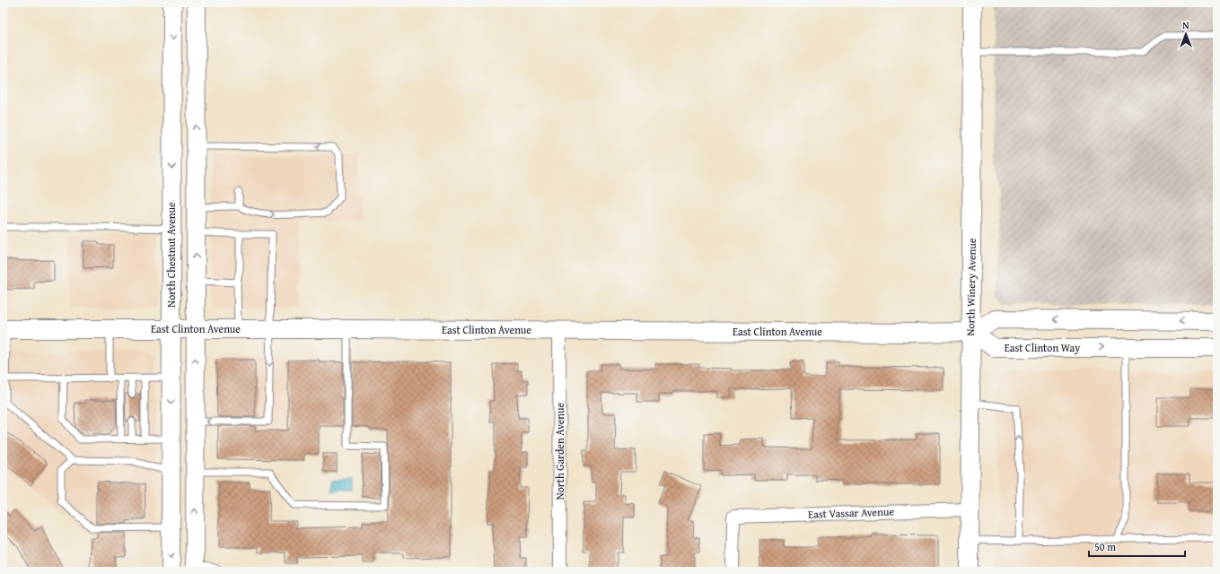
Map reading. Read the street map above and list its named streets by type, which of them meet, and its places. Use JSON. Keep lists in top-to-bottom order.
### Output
{
  "streets": {
    "main road": [
      "North Chestnut Avenue",
      "North Winery Avenue",
      "East Clinton Avenue",
      "East Clinton Way"
    ],
    "street": ["North Garden Avenue", "East Vassar Avenue"]
  },
  "crossings": [
    ["North Chestnut Avenue", "East Clinton Avenue"],
    ["North Winery Avenue", "East Clinton Avenue"],
    ["North Winery Avenue", "East Clinton Way"],
    ["North Winery Avenue", "East Vassar Avenue"],
    ["East Clinton Avenue", "East Clinton Way"],
    ["East Clinton Avenue", "North Garden Avenue"]
  ],
  "scale_bar": "50 m",
  "north": "top"
}
